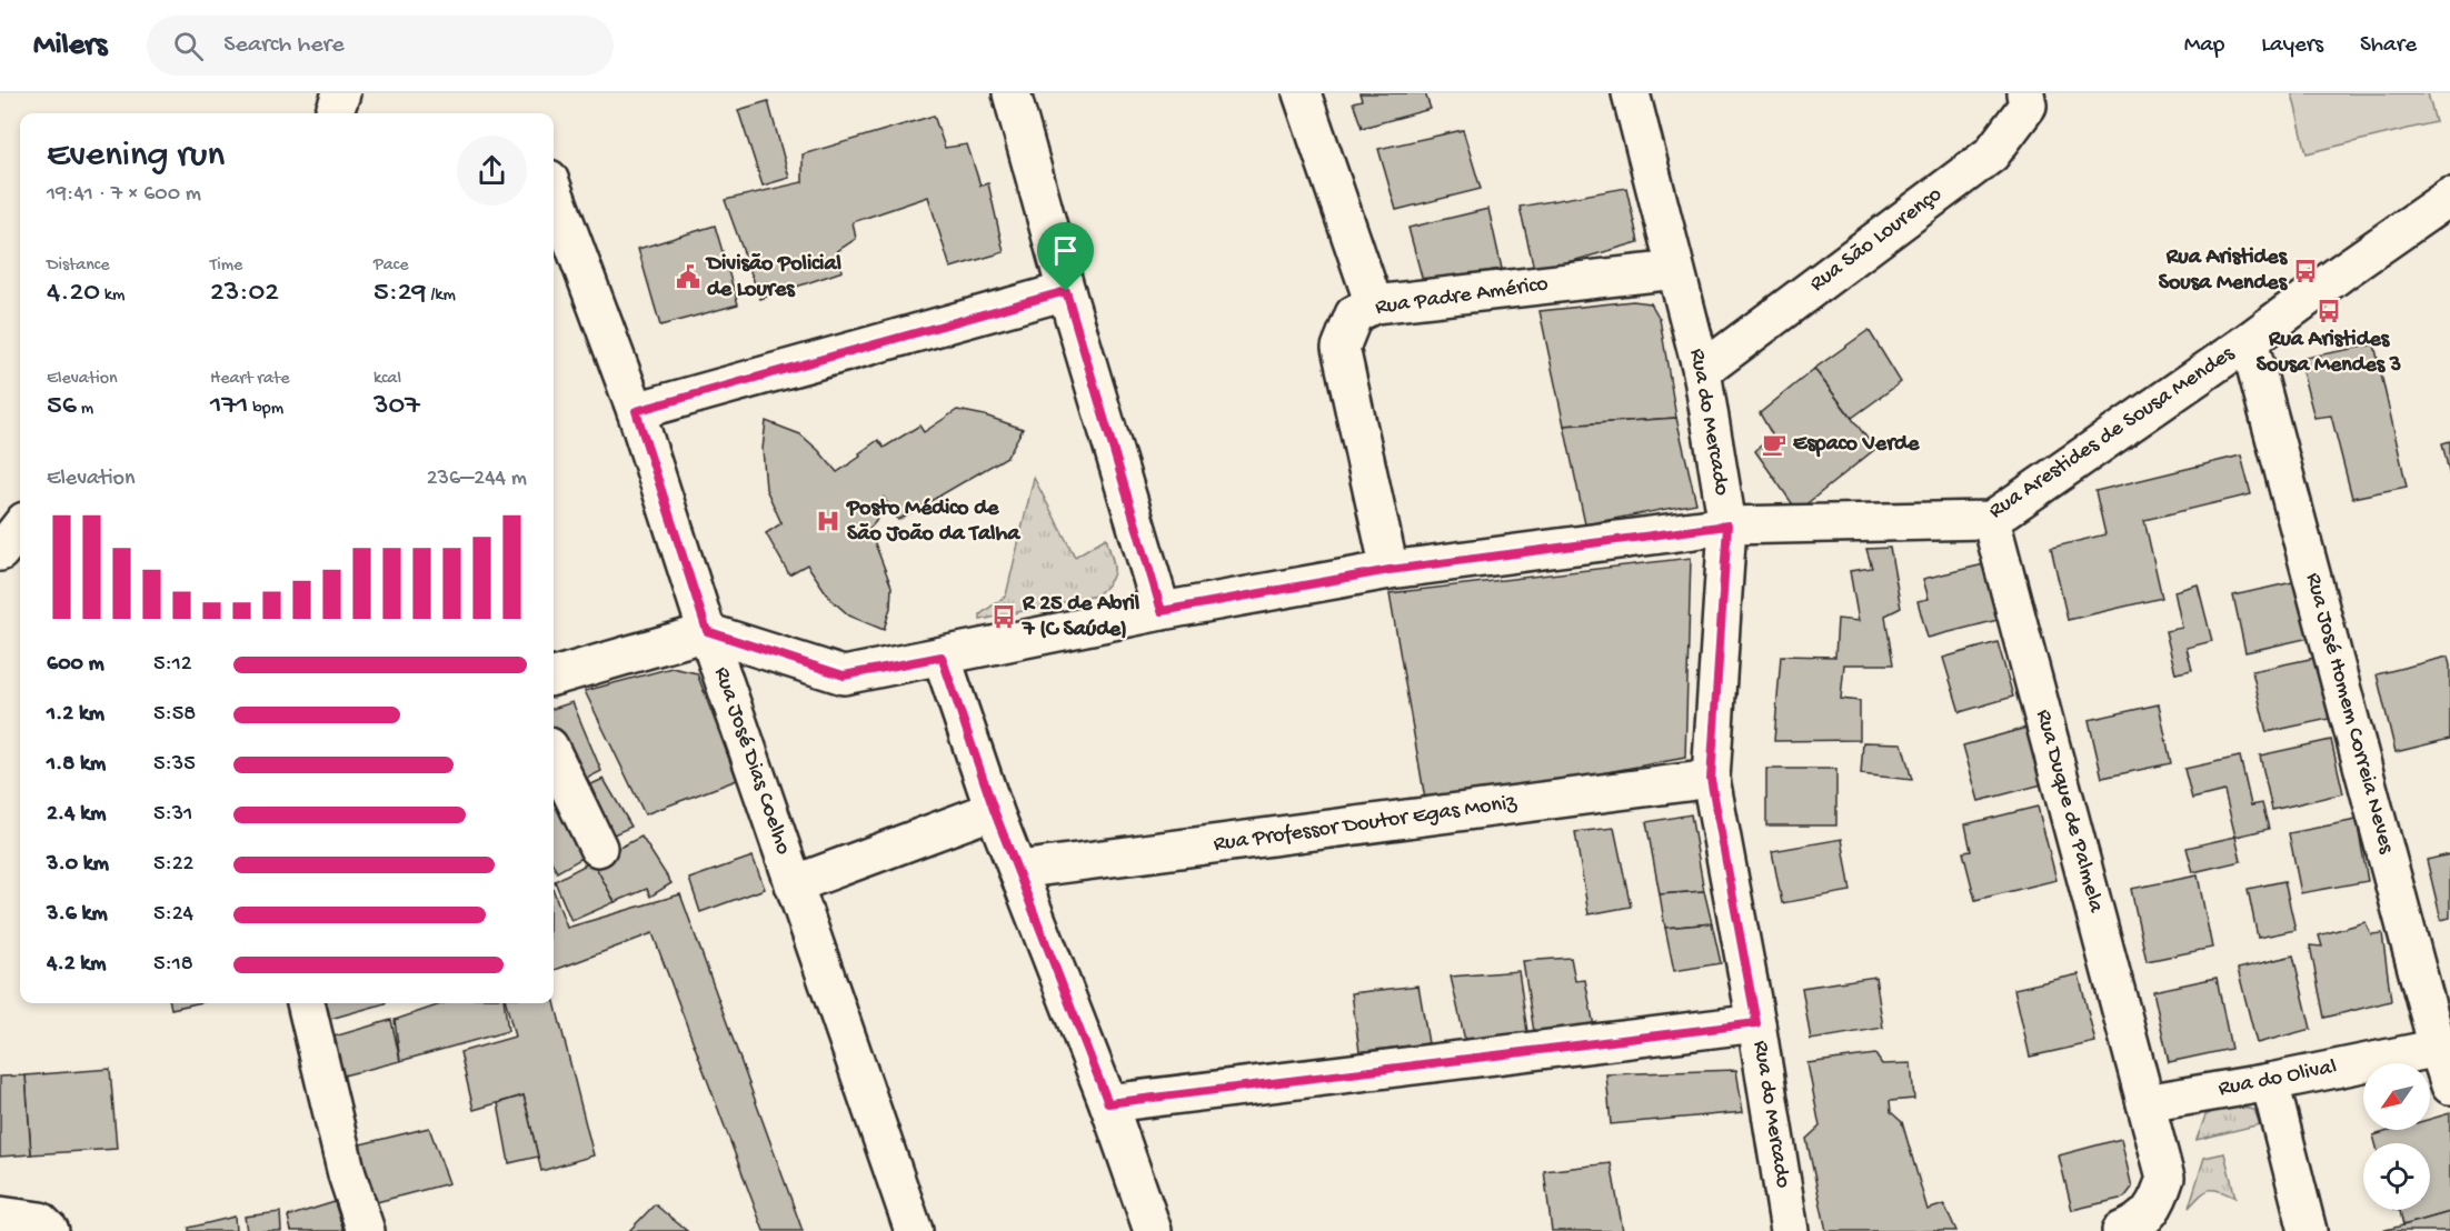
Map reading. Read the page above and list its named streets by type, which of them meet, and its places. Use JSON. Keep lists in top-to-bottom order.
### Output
{
  "streets": {
    "street": [
      "Rua São Lourenço",
      "Rua Padre Américo",
      "Rua do Mercado",
      "Rua Arestides de Sousa Mendes",
      "Rua José Homem Correia Neves",
      "Rua José Dias Coelho",
      "Rua Duque de Palmela",
      "Rua Professor Doutor Egas Moniz",
      "Rua do Olival"
    ]
  },
  "crossings": [
    ["Rua São Lourenço", "Rua do Mercado"],
    ["Rua Padre Américo", "Rua do Mercado"],
    ["Rua Padre Américo", "Rua Arestides de Sousa Mendes"],
    ["Rua do Mercado", "Rua Arestides de Sousa Mendes"],
    ["Rua do Mercado", "Rua Professor Doutor Egas Moniz"],
    ["Rua Arestides de Sousa Mendes", "Rua José Homem Correia Neves"],
    ["Rua Arestides de Sousa Mendes", "Rua José Dias Coelho"],
    ["Rua Arestides de Sousa Mendes", "Rua Duque de Palmela"],
    ["Rua José Homem Correia Neves", "Rua do Olival"],
    ["Rua Duque de Palmela", "Rua do Olival"]
  ],
  "places": {
    "bus stop": ["Rua Aristides Sousa Mendes", "Rua Aristides Sousa Mendes 3", "R 25 de Abril 7 (C Saúde)"],
    "public building": ["Divisão Policial de Loures"],
    "cafe": ["Espaco Verde"],
    "hospital": ["Posto Médico de São João da Talha"]
  },
  "north": "bottom left",
  "page": {
    "header": "Milers",
    "search": "Search here",
    "nav": ["Map", "Layers", "Share"],
    "heading": ["Evening run", "19:41 · 7 × 600 m"],
    "stats": [
      ["Distance", "4.20 km"],
      ["Time", "23:02"],
      ["Pace", "5:29 /km"],
      ["Elevation", "56 m"],
      ["Heart rate", "171 bpm"],
      ["kcal", "307"]
    ],
    "chart": ["Elevation", "236–244 m"],
    "list": [
      {
        "name": "600 m",
        "note": "5:12"
      },
      {
        "name": "1.2 km",
        "note": "5:58"
      },
      {
        "name": "1.8 km",
        "note": "5:35"
      },
      {
        "name": "2.4 km",
        "note": "5:31"
      },
      {
        "name": "3.0 km",
        "note": "5:22"
      },
      {
        "name": "3.6 km",
        "note": "5:24"
      },
      {
        "name": "4.2 km",
        "note": "5:18"
      }
    ]
  }
}
